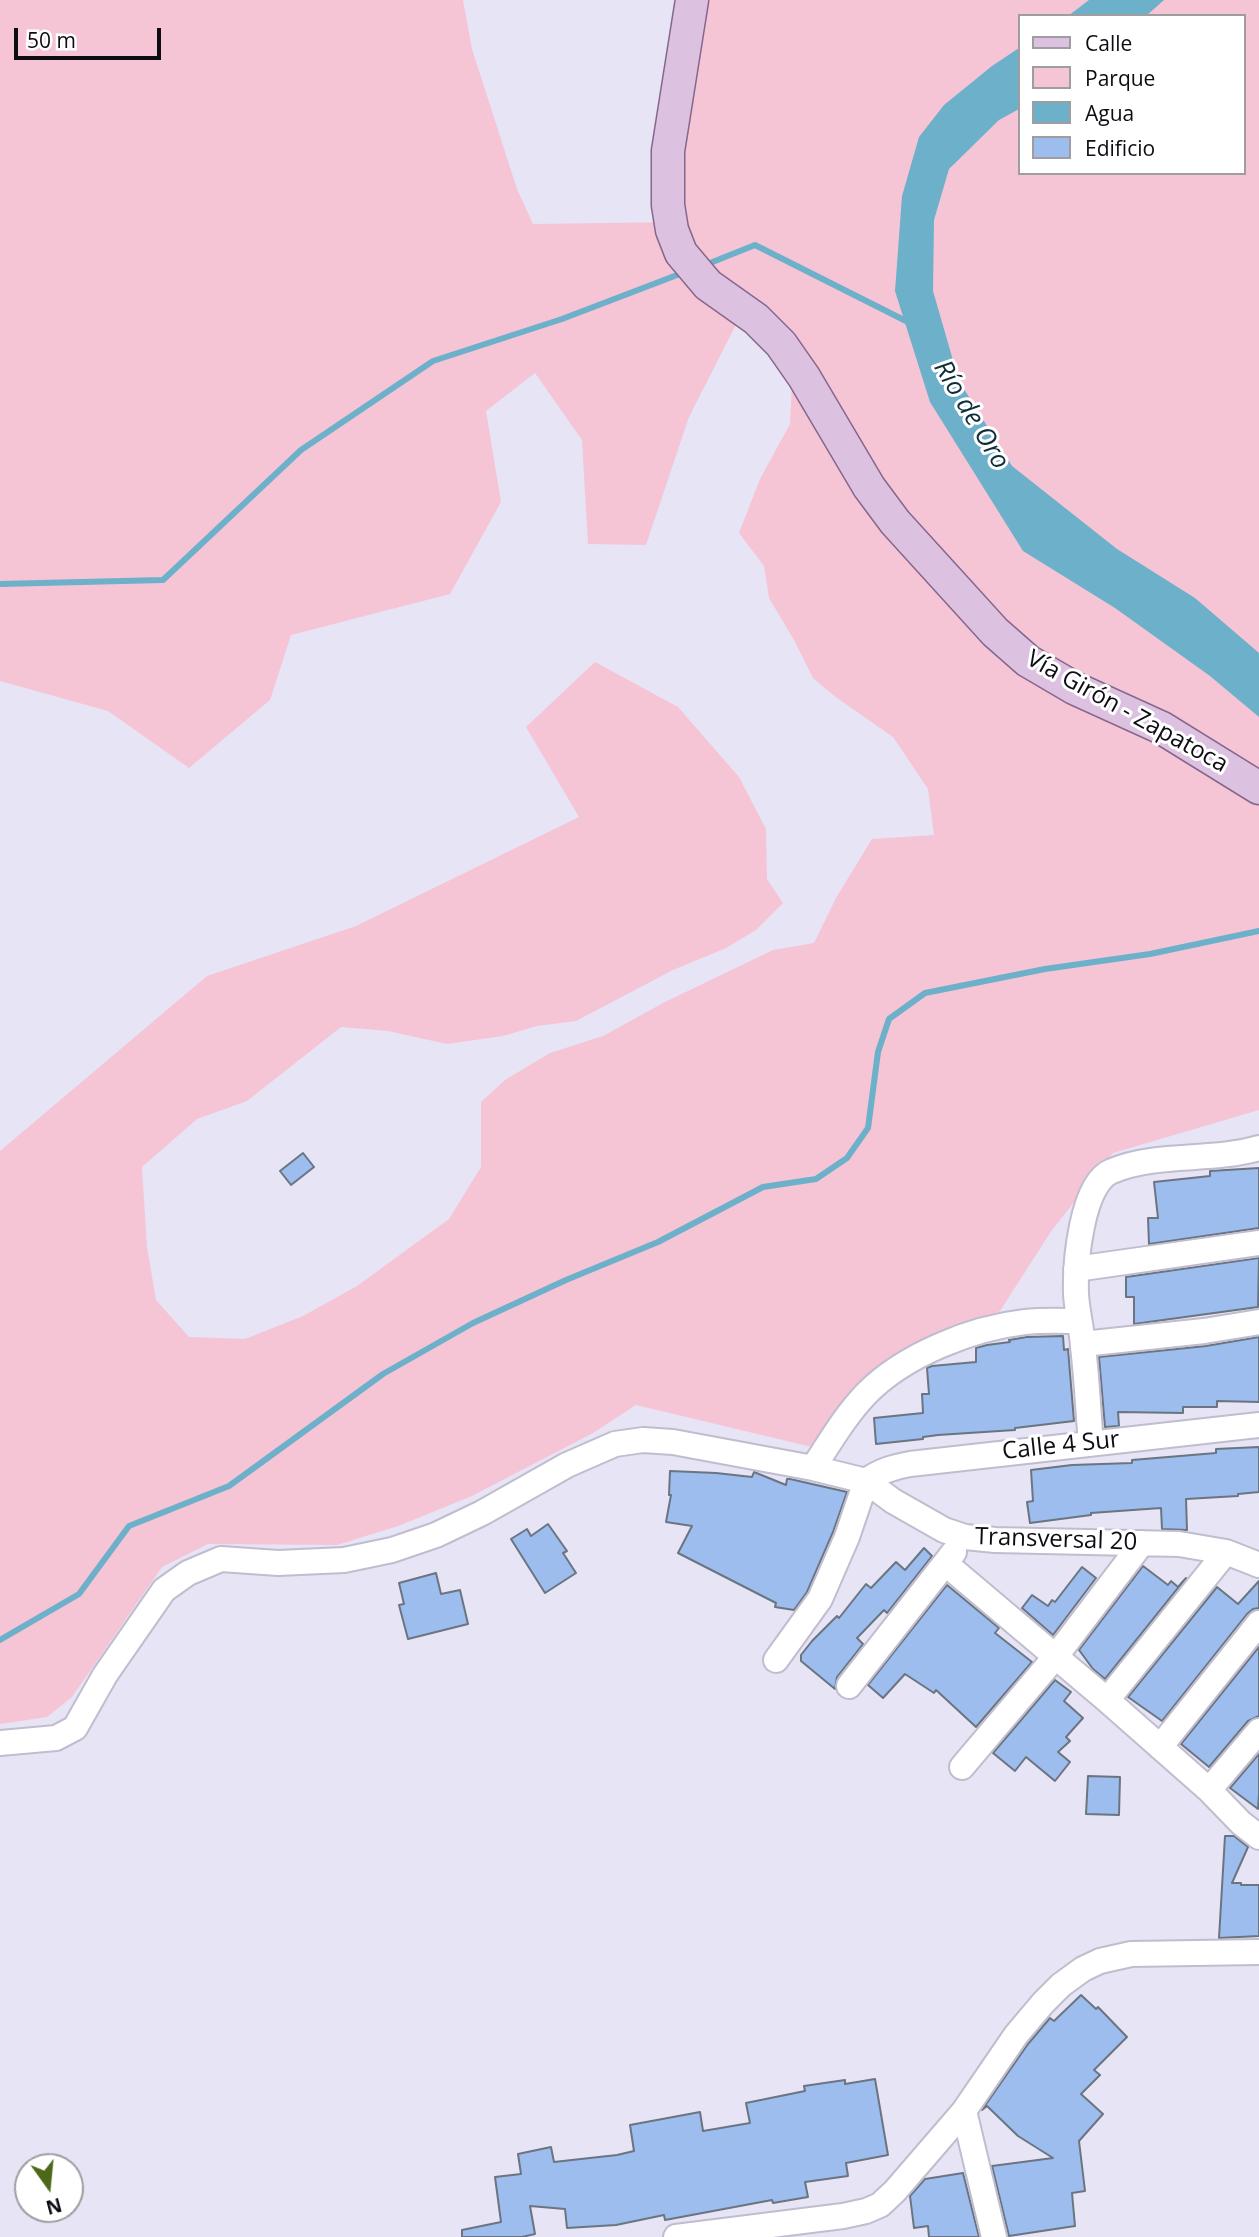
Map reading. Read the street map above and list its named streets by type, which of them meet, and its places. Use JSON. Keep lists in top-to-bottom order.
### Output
{
  "streets": {
    "main road": ["Vía Girón - Zapatoca"],
    "street": ["Calle 4 Sur", "Transversal 20"]
  },
  "crossings": [
    ["Calle 4 Sur", "Transversal 20"]
  ],
  "water": ["Río de Oro"],
  "legend": [
    "Calle",
    "Parque",
    "Agua",
    "Edificio"
  ],
  "scale_bar": "50 m",
  "north": "bottom"
}
